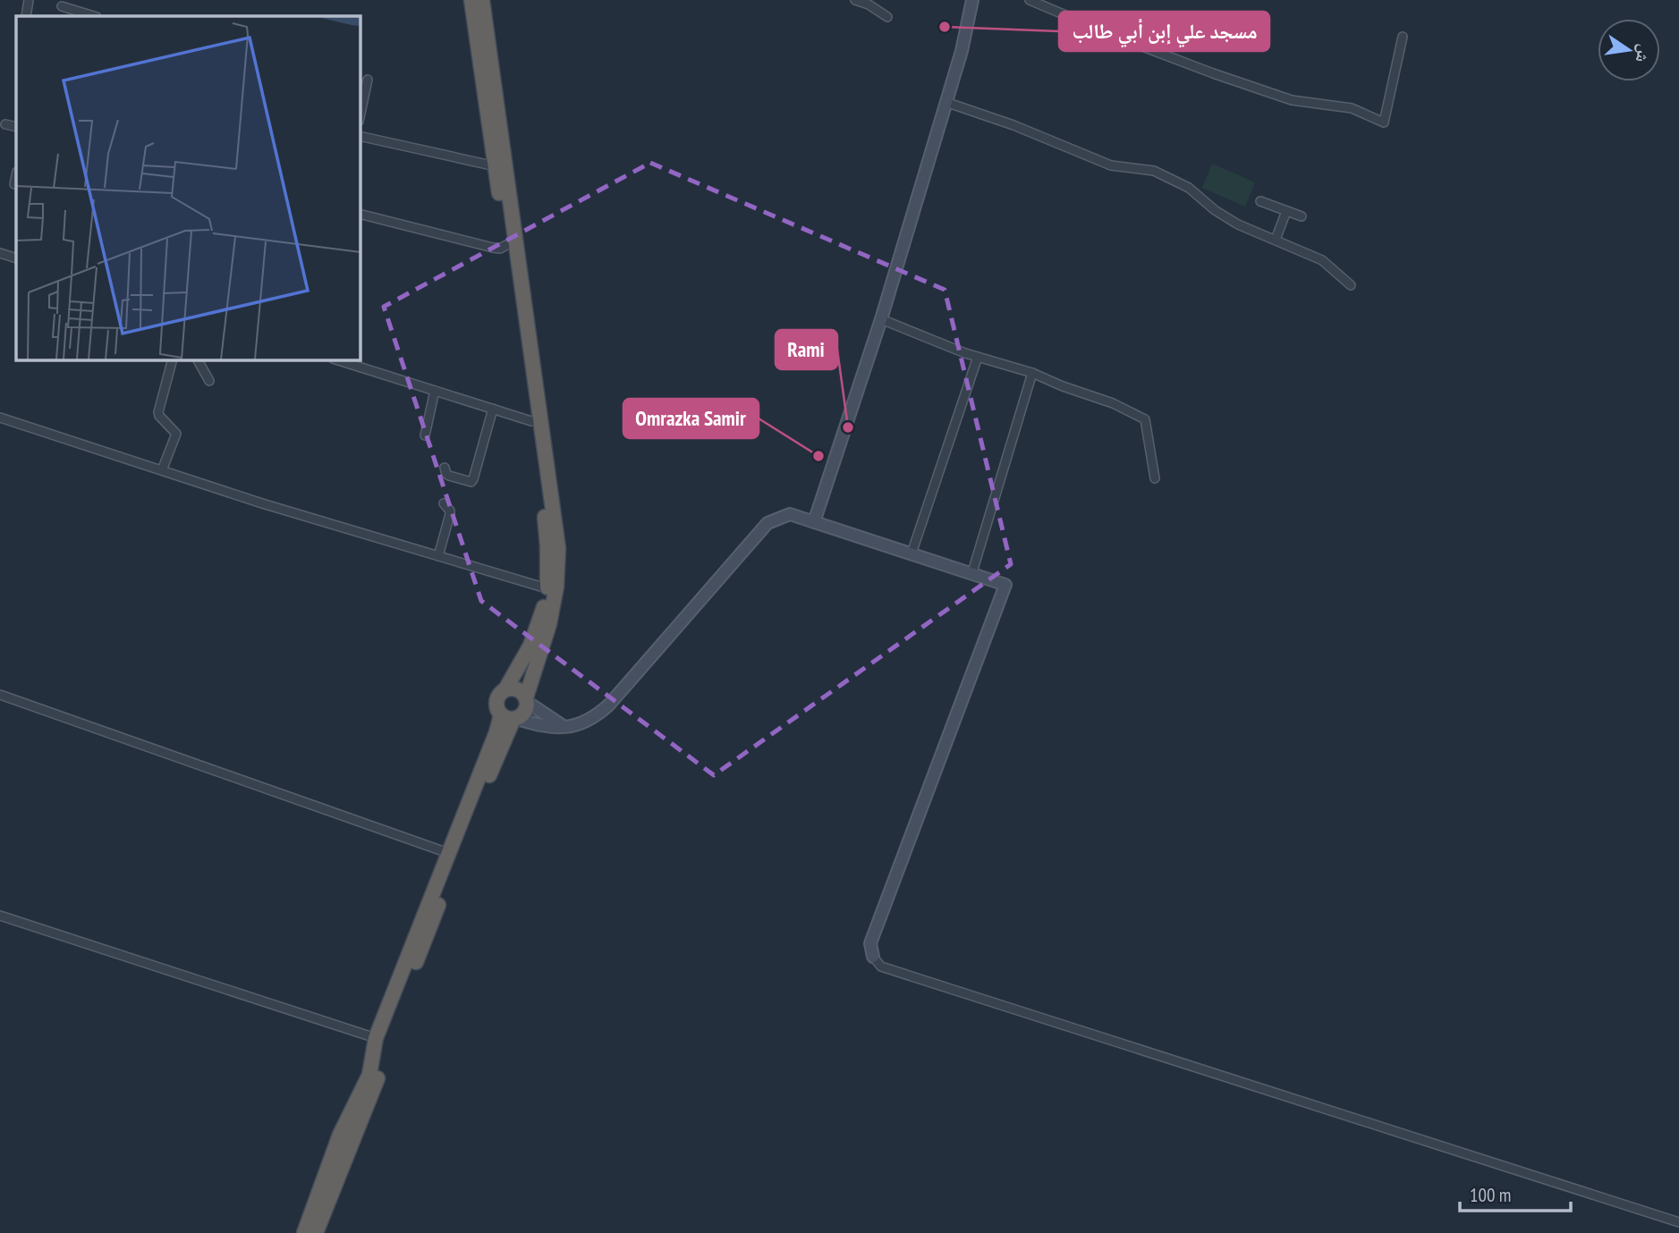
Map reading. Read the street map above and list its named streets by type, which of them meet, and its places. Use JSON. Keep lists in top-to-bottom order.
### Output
{
  "places": ["مسجد علي إبن أبي طالب", "Rami", "Omrazka Samir"],
  "scale_bar": "100 m",
  "north": "right"
}
